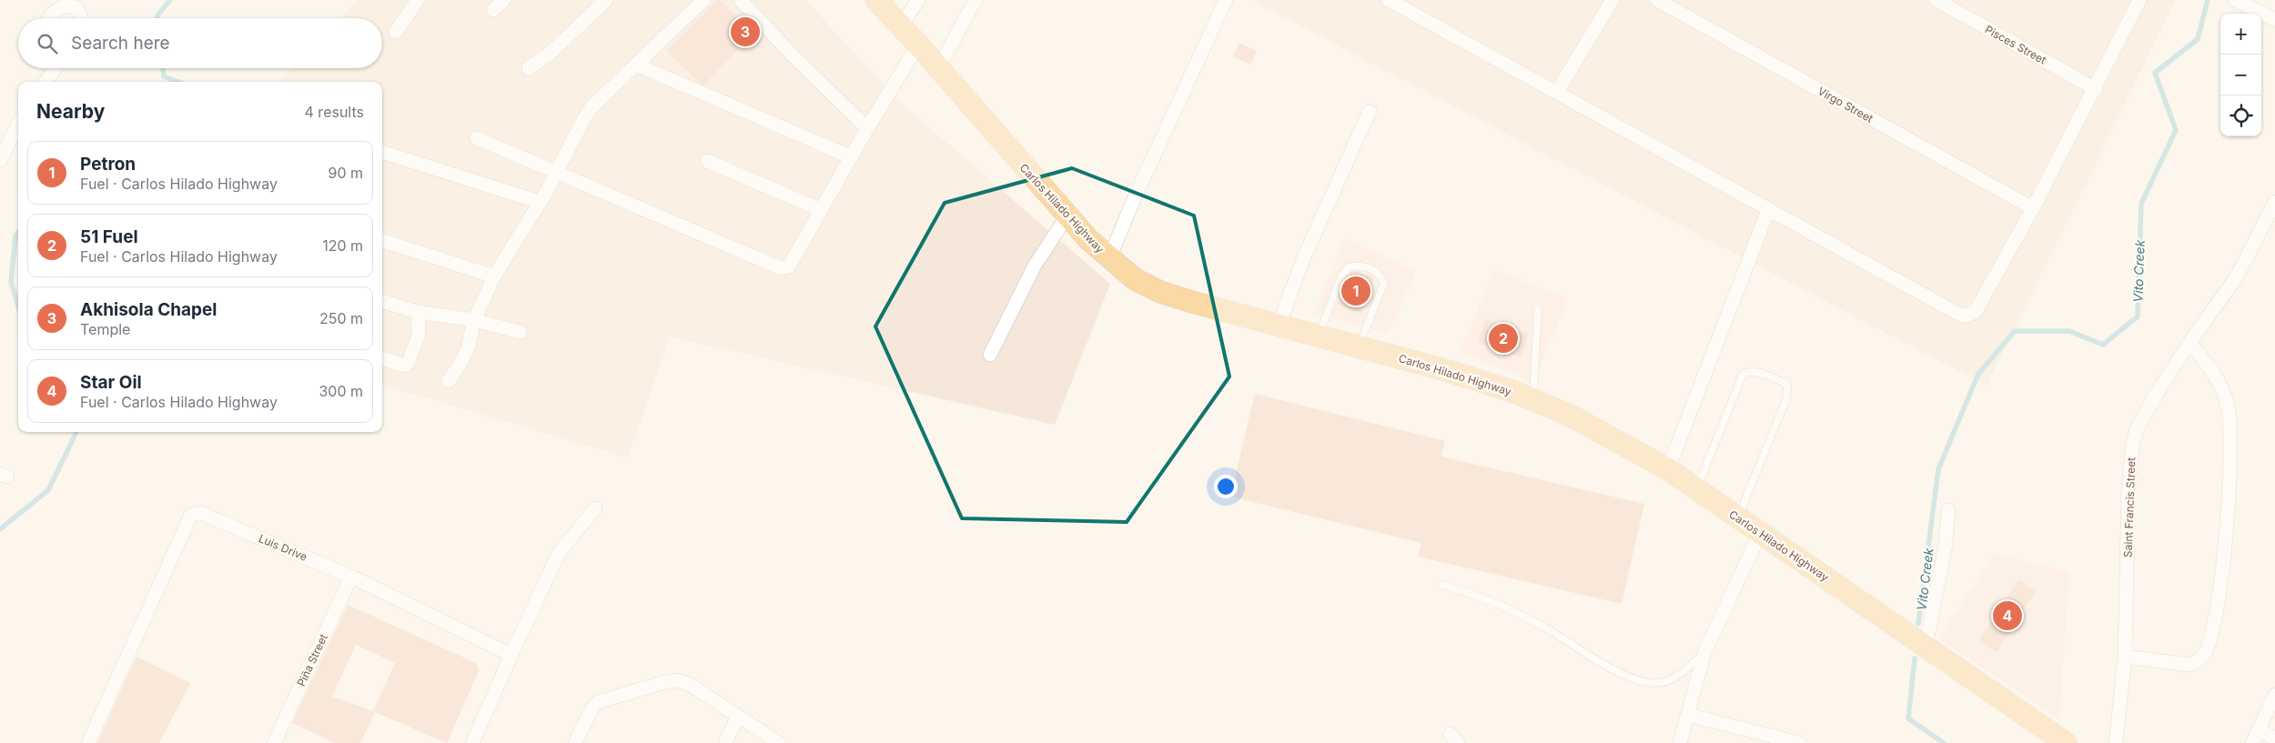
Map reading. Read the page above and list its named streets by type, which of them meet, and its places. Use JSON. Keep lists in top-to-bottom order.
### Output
{
  "streets": {
    "main road": ["Carlos Hilado Highway"],
    "street": [
      "Pisces Street",
      "Virgo Street",
      "Saint Francis Street",
      "Luis Drive",
      "Piña Street"
    ]
  },
  "crossings": [
    ["Luis Drive", "Piña Street"]
  ],
  "water": ["Vito Creek"],
  "page": {
    "map_buttons": ["+", "−"],
    "pins": [
      "3",
      "1",
      "2",
      "4"
    ],
    "search": "Search here",
    "heading": ["Nearby", "4 results"],
    "list": [
      {
        "mark": "1",
        "name": "Petron",
        "note": "Fuel · Carlos Hilado Highway",
        "value": "90 m"
      },
      {
        "mark": "2",
        "name": "51 Fuel",
        "note": "Fuel · Carlos Hilado Highway",
        "value": "120 m"
      },
      {
        "mark": "3",
        "name": "Akhisola Chapel",
        "note": "Temple",
        "value": "250 m"
      },
      {
        "mark": "4",
        "name": "Star Oil",
        "note": "Fuel · Carlos Hilado Highway",
        "value": "300 m"
      }
    ]
  }
}
